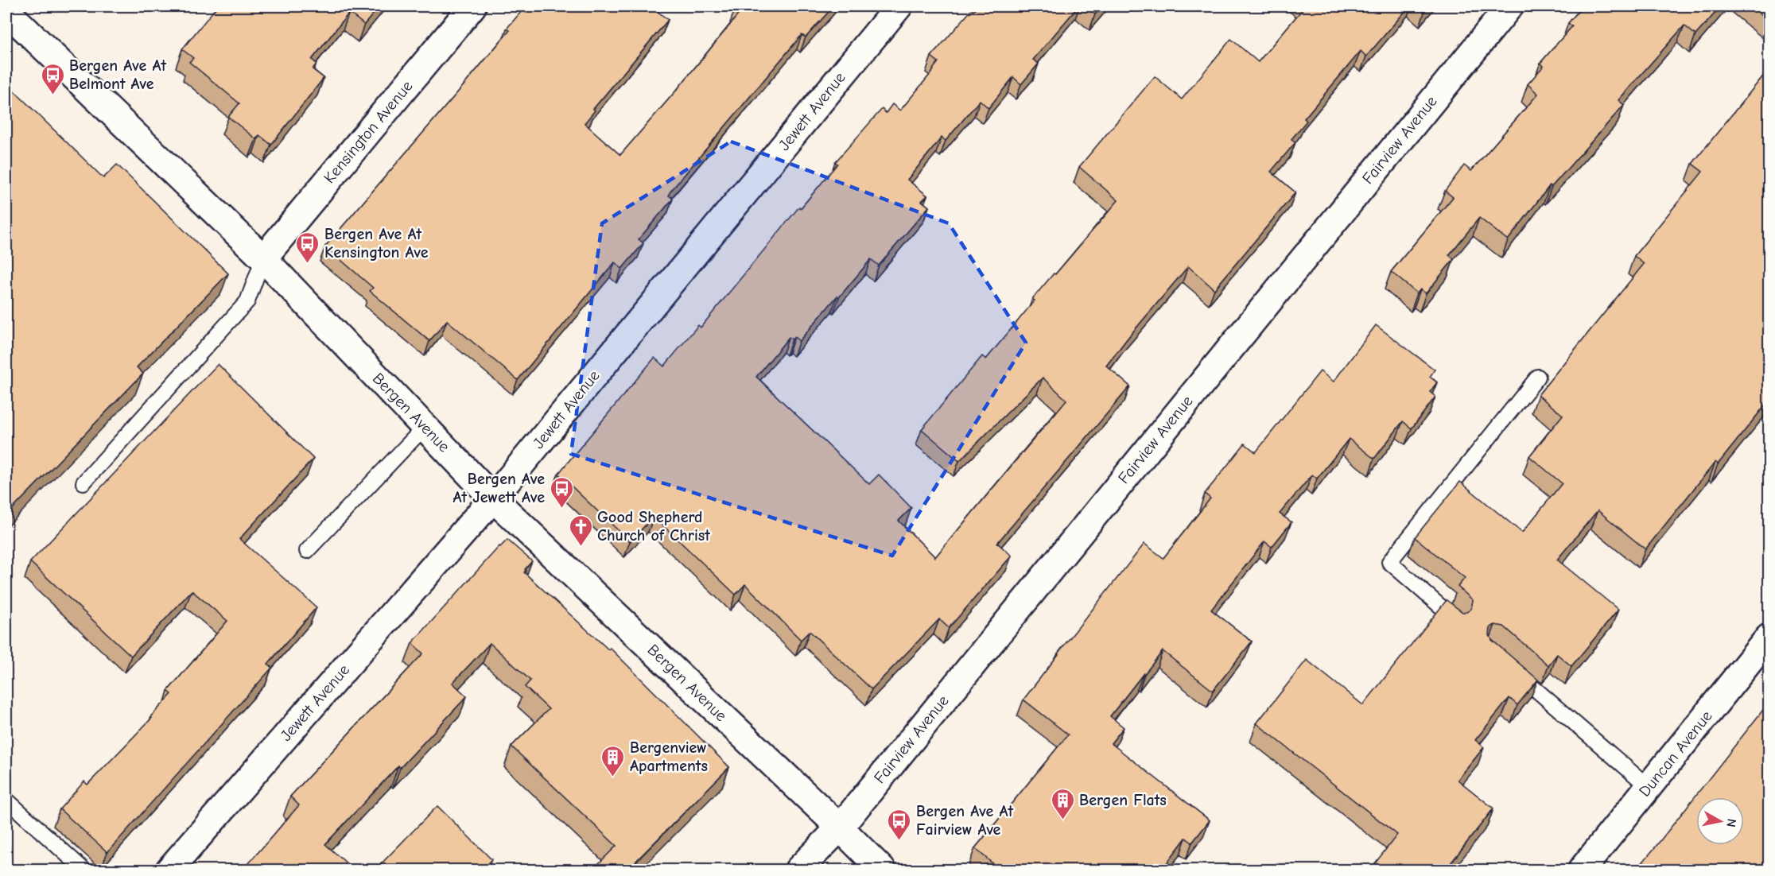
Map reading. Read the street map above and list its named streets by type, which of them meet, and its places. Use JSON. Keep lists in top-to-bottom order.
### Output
{
  "streets": {
    "street": [
      "Jewett Avenue",
      "Kensington Avenue",
      "Fairview Avenue",
      "Bergen Avenue",
      "Duncan Avenue"
    ]
  },
  "crossings": [
    ["Jewett Avenue", "Bergen Avenue"],
    ["Kensington Avenue", "Bergen Avenue"],
    ["Fairview Avenue", "Bergen Avenue"]
  ],
  "places": {
    "bus stop": [
      "Bergen Ave At Belmont Ave",
      "Bergen Ave At Kensington Ave",
      "Bergen Ave At Jewett Ave",
      "Bergen Ave At Fairview Ave"
    ],
    "church": ["Good Shepherd Church of Christ"],
    "building": ["Bergenview Apartments", "Bergen Flats"]
  },
  "north": "right"
}
